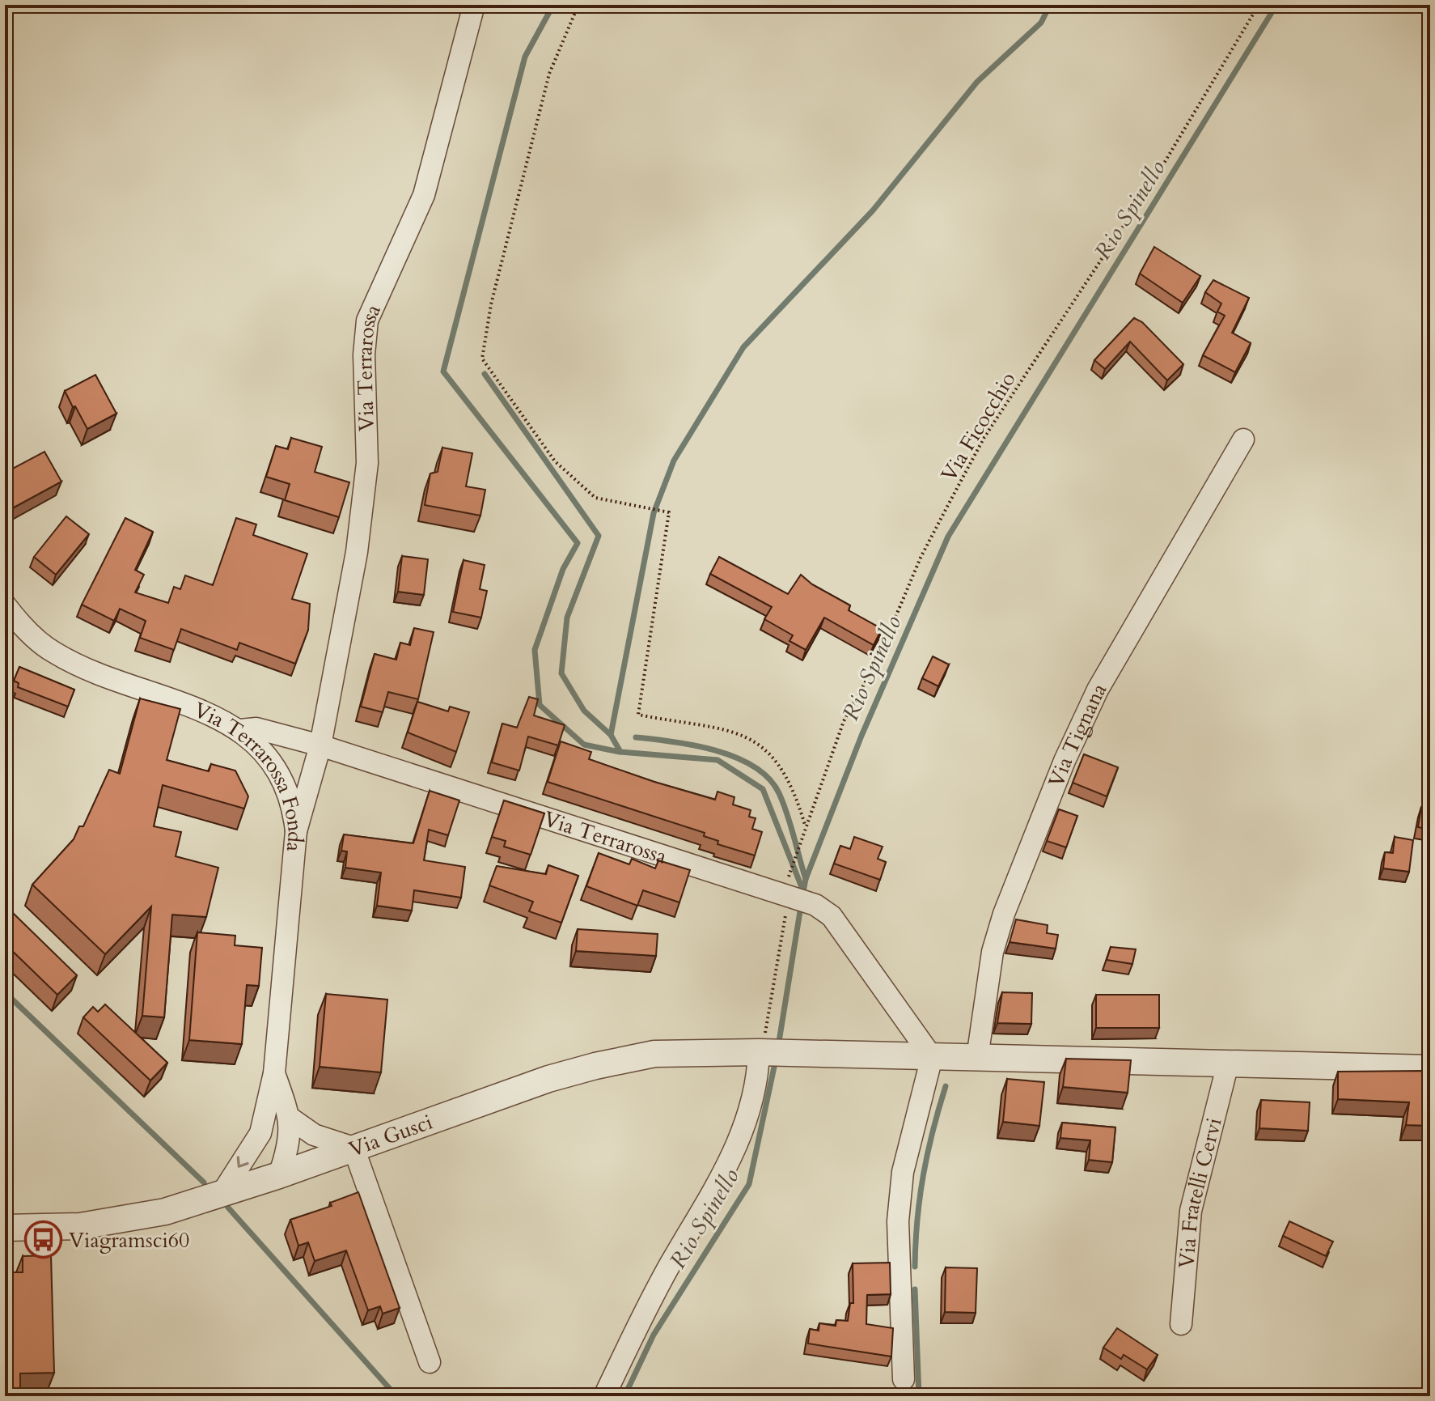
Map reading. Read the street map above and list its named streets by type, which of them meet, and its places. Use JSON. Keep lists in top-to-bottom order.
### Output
{
  "streets": {
    "street": [
      "Via Terrarossa",
      "Via Tignana",
      "Via Terrarossa Fonda",
      "Via Gusci",
      "Via Fratelli Cervi"
    ],
    "path": ["Via Ficocchio"]
  },
  "crossings": [
    ["Via Terrarossa", "Via Ficocchio"],
    ["Via Terrarossa", "Via Terrarossa Fonda"],
    ["Via Ficocchio", "Via Gusci"]
  ],
  "water": ["Rio Spinello"],
  "places": {
    "bus stop": ["Viagramsci60"]
  }
}
